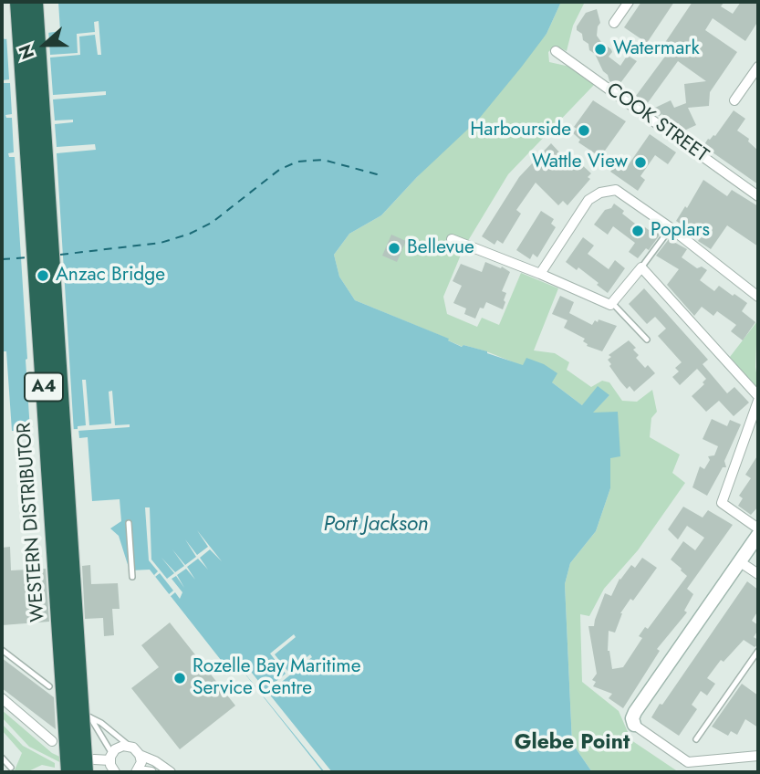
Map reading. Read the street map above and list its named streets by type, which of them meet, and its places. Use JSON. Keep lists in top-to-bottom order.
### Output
{
  "streets": {
    "highway": ["A4", "WESTERN DISTRIBUTOR"],
    "street": ["COOK STREET"]
  },
  "districts": ["Glebe Point"],
  "water": ["Port Jackson"],
  "places": [
    "Watermark",
    "Harbourside",
    "Wattle View",
    "Poplars",
    "Bellevue",
    "Anzac Bridge",
    "Rozelle Bay Maritime Service Centre"
  ],
  "north": "left"
}
